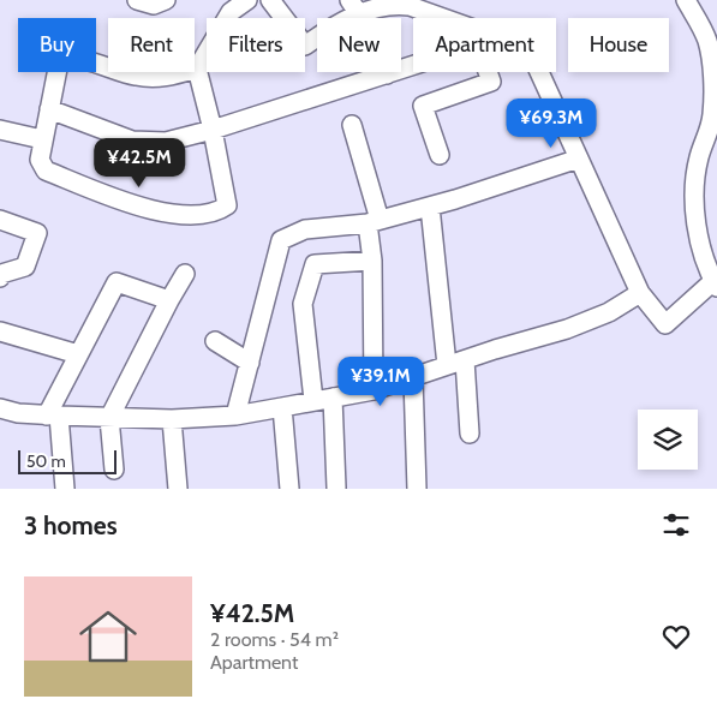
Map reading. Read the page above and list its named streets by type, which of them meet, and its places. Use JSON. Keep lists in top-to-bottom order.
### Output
{
  "scale_bar": "50 m",
  "page": {
    "chip": [
      "Buy",
      "Rent",
      "Filters",
      "New",
      "Apartment",
      "House"
    ],
    "price": ["¥69.3M", "¥42.5M", "¥39.1M"],
    "scale": "50 m",
    "heading": "3 homes",
    "list": [
      {
        "name": "¥42.5M",
        "note": "2 rooms · 54 m² · Apartment"
      }
    ]
  }
}
